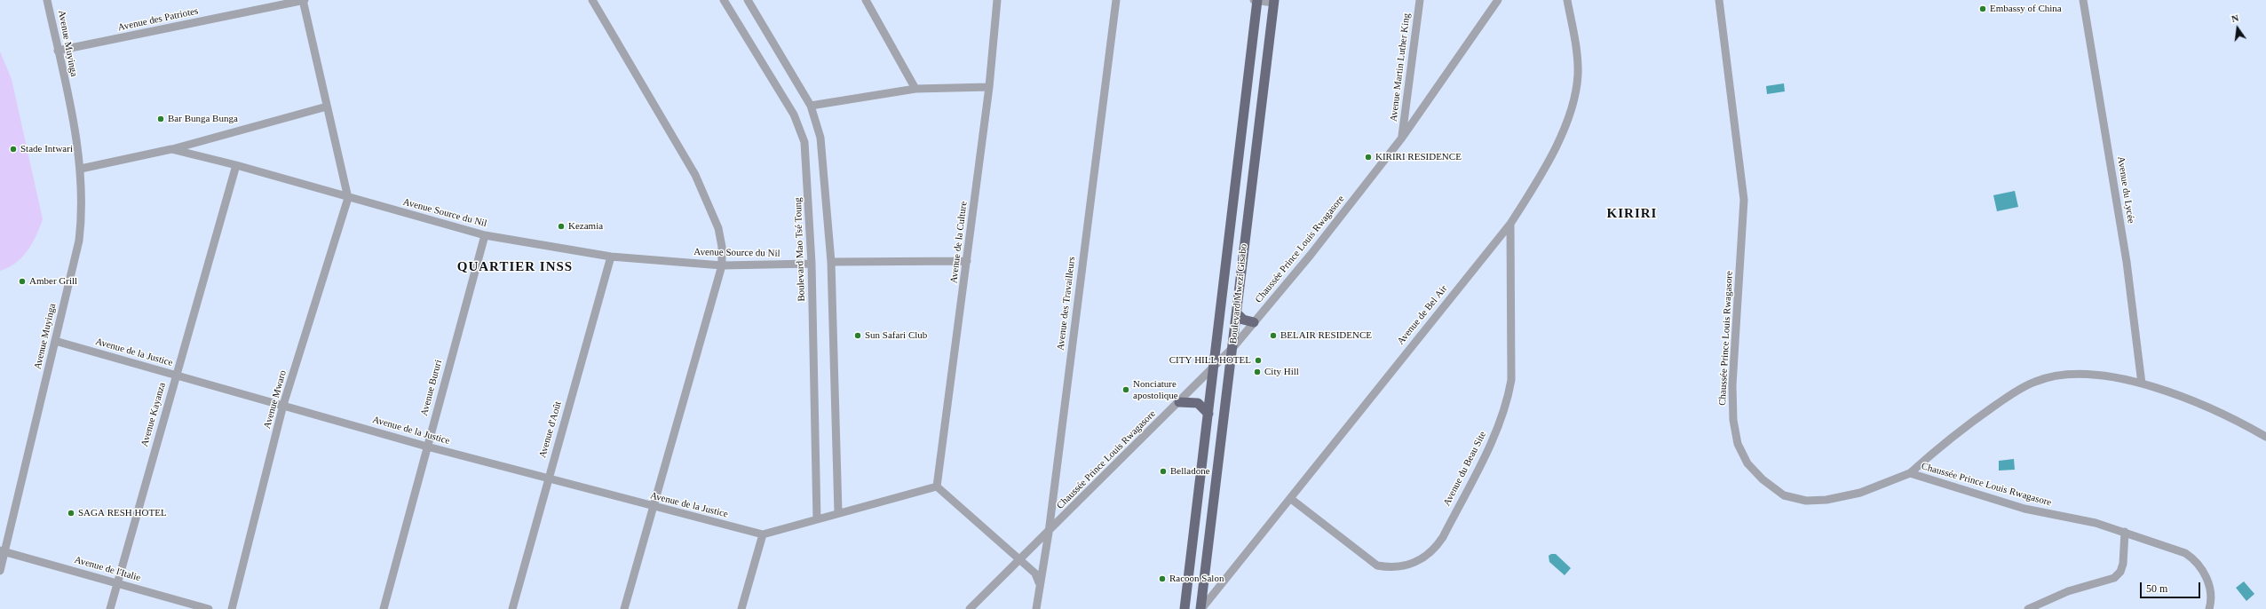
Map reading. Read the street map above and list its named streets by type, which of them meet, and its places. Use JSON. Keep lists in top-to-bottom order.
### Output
{
  "streets": {
    "main road": ["Boulevard Mwezi Gisabo"],
    "street": [
      "Avenue des Patriotes",
      "Avenue Muyinga",
      "Avenue Martin Luther King",
      "Avenue du Lycée",
      "Avenue Source du Nil",
      "Avenue de la Culture",
      "Boulevard Mao Tsé Toung",
      "Chaussée Prince Louis Rwagasore",
      "Avenue des Travailleurs",
      "Avenue de Bel Air",
      "Avenue de la Justice",
      "Avenue Bururi",
      "Avenue Mwaro",
      "Avenue Kayanza",
      "Avenue d'Août",
      "Avenue du Beau Site",
      "Avenue de l'Italie"
    ]
  },
  "crossings": [
    ["Avenue des Patriotes", "Avenue Muyinga"],
    ["Avenue Muyinga", "Avenue Source du Nil"],
    ["Avenue Muyinga", "Avenue de la Justice"],
    ["Avenue Muyinga", "Avenue de l'Italie"],
    ["Avenue Martin Luther King", "Chaussée Prince Louis Rwagasore"],
    ["Avenue Source du Nil", "Boulevard Mao Tsé Toung"],
    ["Avenue Source du Nil", "Avenue Bururi"],
    ["Avenue Source du Nil", "Avenue Mwaro"],
    ["Avenue Source du Nil", "Avenue Kayanza"],
    ["Avenue Source du Nil", "Avenue d'Août"],
    ["Chaussée Prince Louis Rwagasore", "Boulevard Mwezi Gisabo"],
    ["Chaussée Prince Louis Rwagasore", "Avenue des Travailleurs"],
    ["Boulevard Mwezi Gisabo", "Avenue de Bel Air"],
    ["Avenue de Bel Air", "Avenue du Beau Site"],
    ["Avenue de la Justice", "Avenue Bururi"],
    ["Avenue de la Justice", "Avenue Mwaro"],
    ["Avenue de la Justice", "Avenue Kayanza"],
    ["Avenue de la Justice", "Avenue d'Août"],
    ["Avenue Kayanza", "Avenue de l'Italie"]
  ],
  "districts": ["KIRIRI", "QUARTIER INSS"],
  "places": [
    "Embassy of China",
    "Bar Bunga Bunga",
    "Stade Intwari",
    "KIRIRI RESIDENCE",
    "Kezamia",
    "Amber Grill",
    "Sun Safari Club",
    "BELAIR RESIDENCE",
    "CITY HILL HOTEL",
    "City Hill",
    "Nonciature apostolique",
    "Belladone",
    "SAGA RESH HOTEL",
    "Racoon Salon"
  ],
  "scale_bar": "50 m",
  "north": "top"
}
